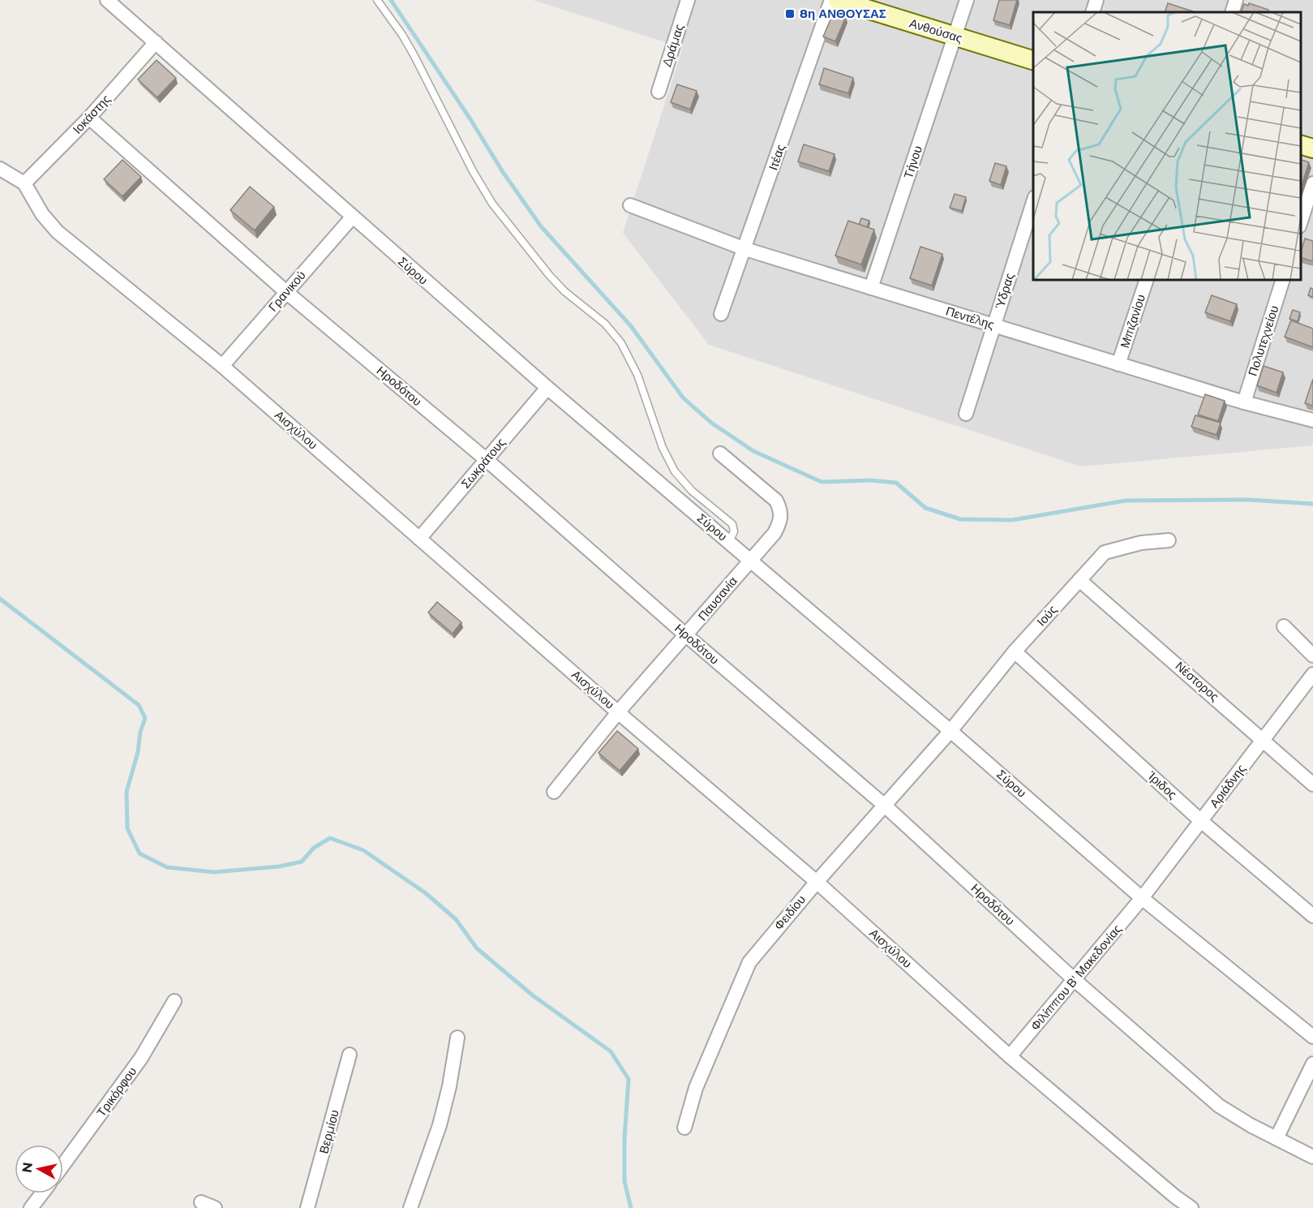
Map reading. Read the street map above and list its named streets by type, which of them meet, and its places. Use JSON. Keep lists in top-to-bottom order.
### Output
{
  "streets": {
    "street": [
      "Ανθούσας",
      "Δράμας",
      "Ιοκάστης",
      "Ιτέας",
      "Τήνου",
      "Σύρου",
      "Γρανικού",
      "Ύδρας",
      "Πεντέλης",
      "Μπιζανίου",
      "Πολυτεχνείου",
      "Ηροδότου",
      "Αισχύλου",
      "Σωκράτους",
      "Παυσανία",
      "Ιούς",
      "Νέστορος",
      "Ίριδος",
      "Αριάδνης",
      "Φειδίου",
      "Φιλίππου Β' Μακεδονίας",
      "Τρικόρφου",
      "Βερμίου"
    ]
  },
  "crossings": [
    ["Ανθούσας", "Τήνου"],
    ["Ιοκάστης", "Σύρου"],
    ["Ιοκάστης", "Ηροδότου"],
    ["Ιοκάστης", "Αισχύλου"],
    ["Ιτέας", "Πεντέλης"],
    ["Τήνου", "Πεντέλης"],
    ["Σύρου", "Γρανικού"],
    ["Σύρου", "Σωκράτους"],
    ["Σύρου", "Παυσανία"],
    ["Σύρου", "Ιούς"],
    ["Σύρου", "Αριάδνης"],
    ["Σύρου", "Φειδίου"],
    ["Σύρου", "Φιλίππου Β' Μακεδονίας"],
    ["Γρανικού", "Ηροδότου"],
    ["Γρανικού", "Αισχύλου"],
    ["Ύδρας", "Πεντέλης"],
    ["Πεντέλης", "Μπιζανίου"],
    ["Πεντέλης", "Πολυτεχνείου"],
    ["Ηροδότου", "Σωκράτους"],
    ["Ηροδότου", "Παυσανία"],
    ["Ηροδότου", "Φειδίου"],
    ["Ηροδότου", "Φιλίππου Β' Μακεδονίας"],
    ["Αισχύλου", "Σωκράτους"],
    ["Αισχύλου", "Παυσανία"],
    ["Αισχύλου", "Φειδίου"],
    ["Αισχύλου", "Φιλίππου Β' Μακεδονίας"],
    ["Ιούς", "Νέστορος"],
    ["Ιούς", "Ίριδος"],
    ["Ιούς", "Φειδίου"],
    ["Νέστορος", "Αριάδνης"],
    ["Ίριδος", "Αριάδνης"],
    ["Αριάδνης", "Φιλίππου Β' Μακεδονίας"]
  ],
  "places": {
    "transit": ["8η ΑΝΘΟΥΣΑΣ"]
  },
  "north": "left"
}
